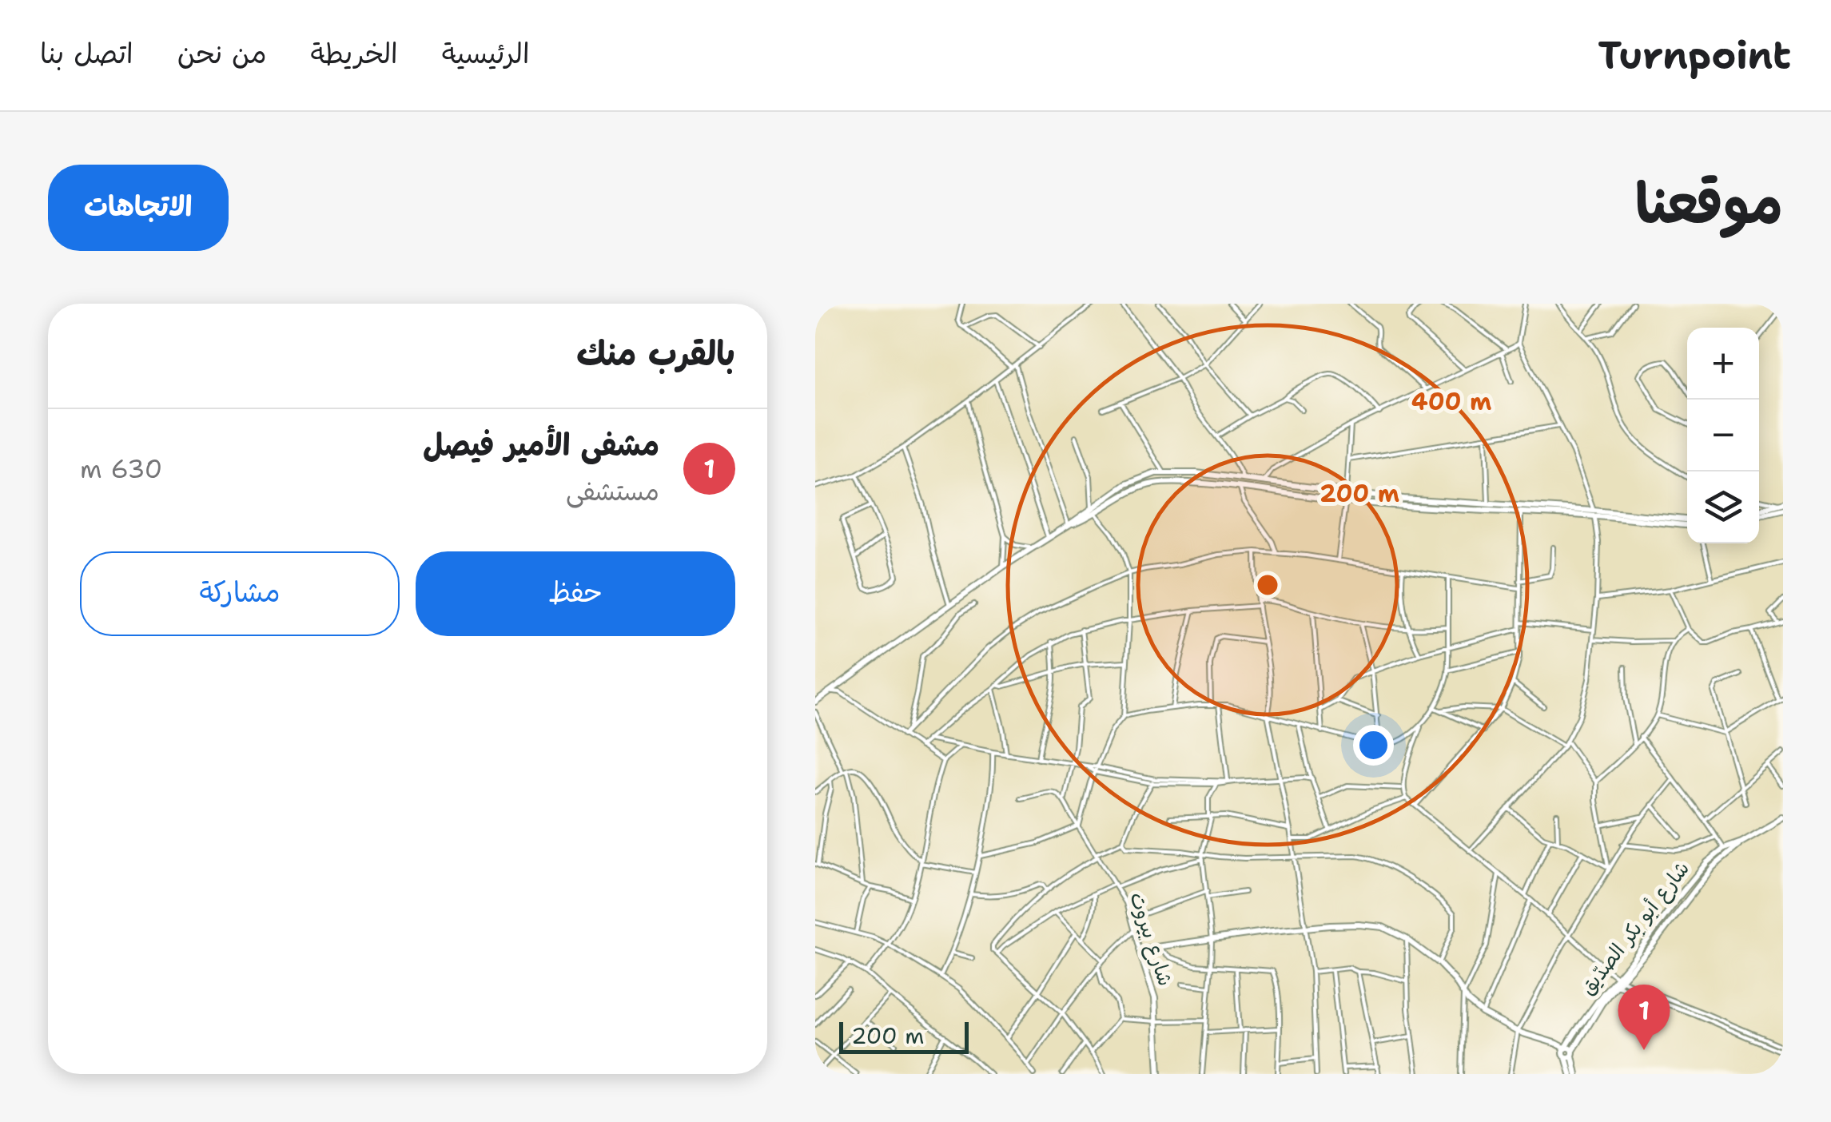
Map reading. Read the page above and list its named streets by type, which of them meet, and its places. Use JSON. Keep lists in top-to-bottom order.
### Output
{
  "streets": {
    "street": ["شارع أبو بكر الصدّيق", "شارع بيروت"]
  },
  "scale_bar": "200 m",
  "page": {
    "header": "Turnpoint",
    "nav": [
      "الرئيسية",
      "الخريطة",
      "من نحن",
      "اتصل بنا"
    ],
    "title": "موقعنا",
    "buttons": [
      "الاتجاهات",
      ["حفظ", "مشاركة"]
    ],
    "heading": "بالقرب منك",
    "map_buttons": ["+", "−"],
    "list": [
      {
        "mark": "1",
        "name": "مشفى الأمير فيصل",
        "note": "مستشفى",
        "value": "630 m"
      }
    ],
    "pins": "1",
    "scale": "200 m"
  },
  "rings": ["400 m", "200 m"]
}
